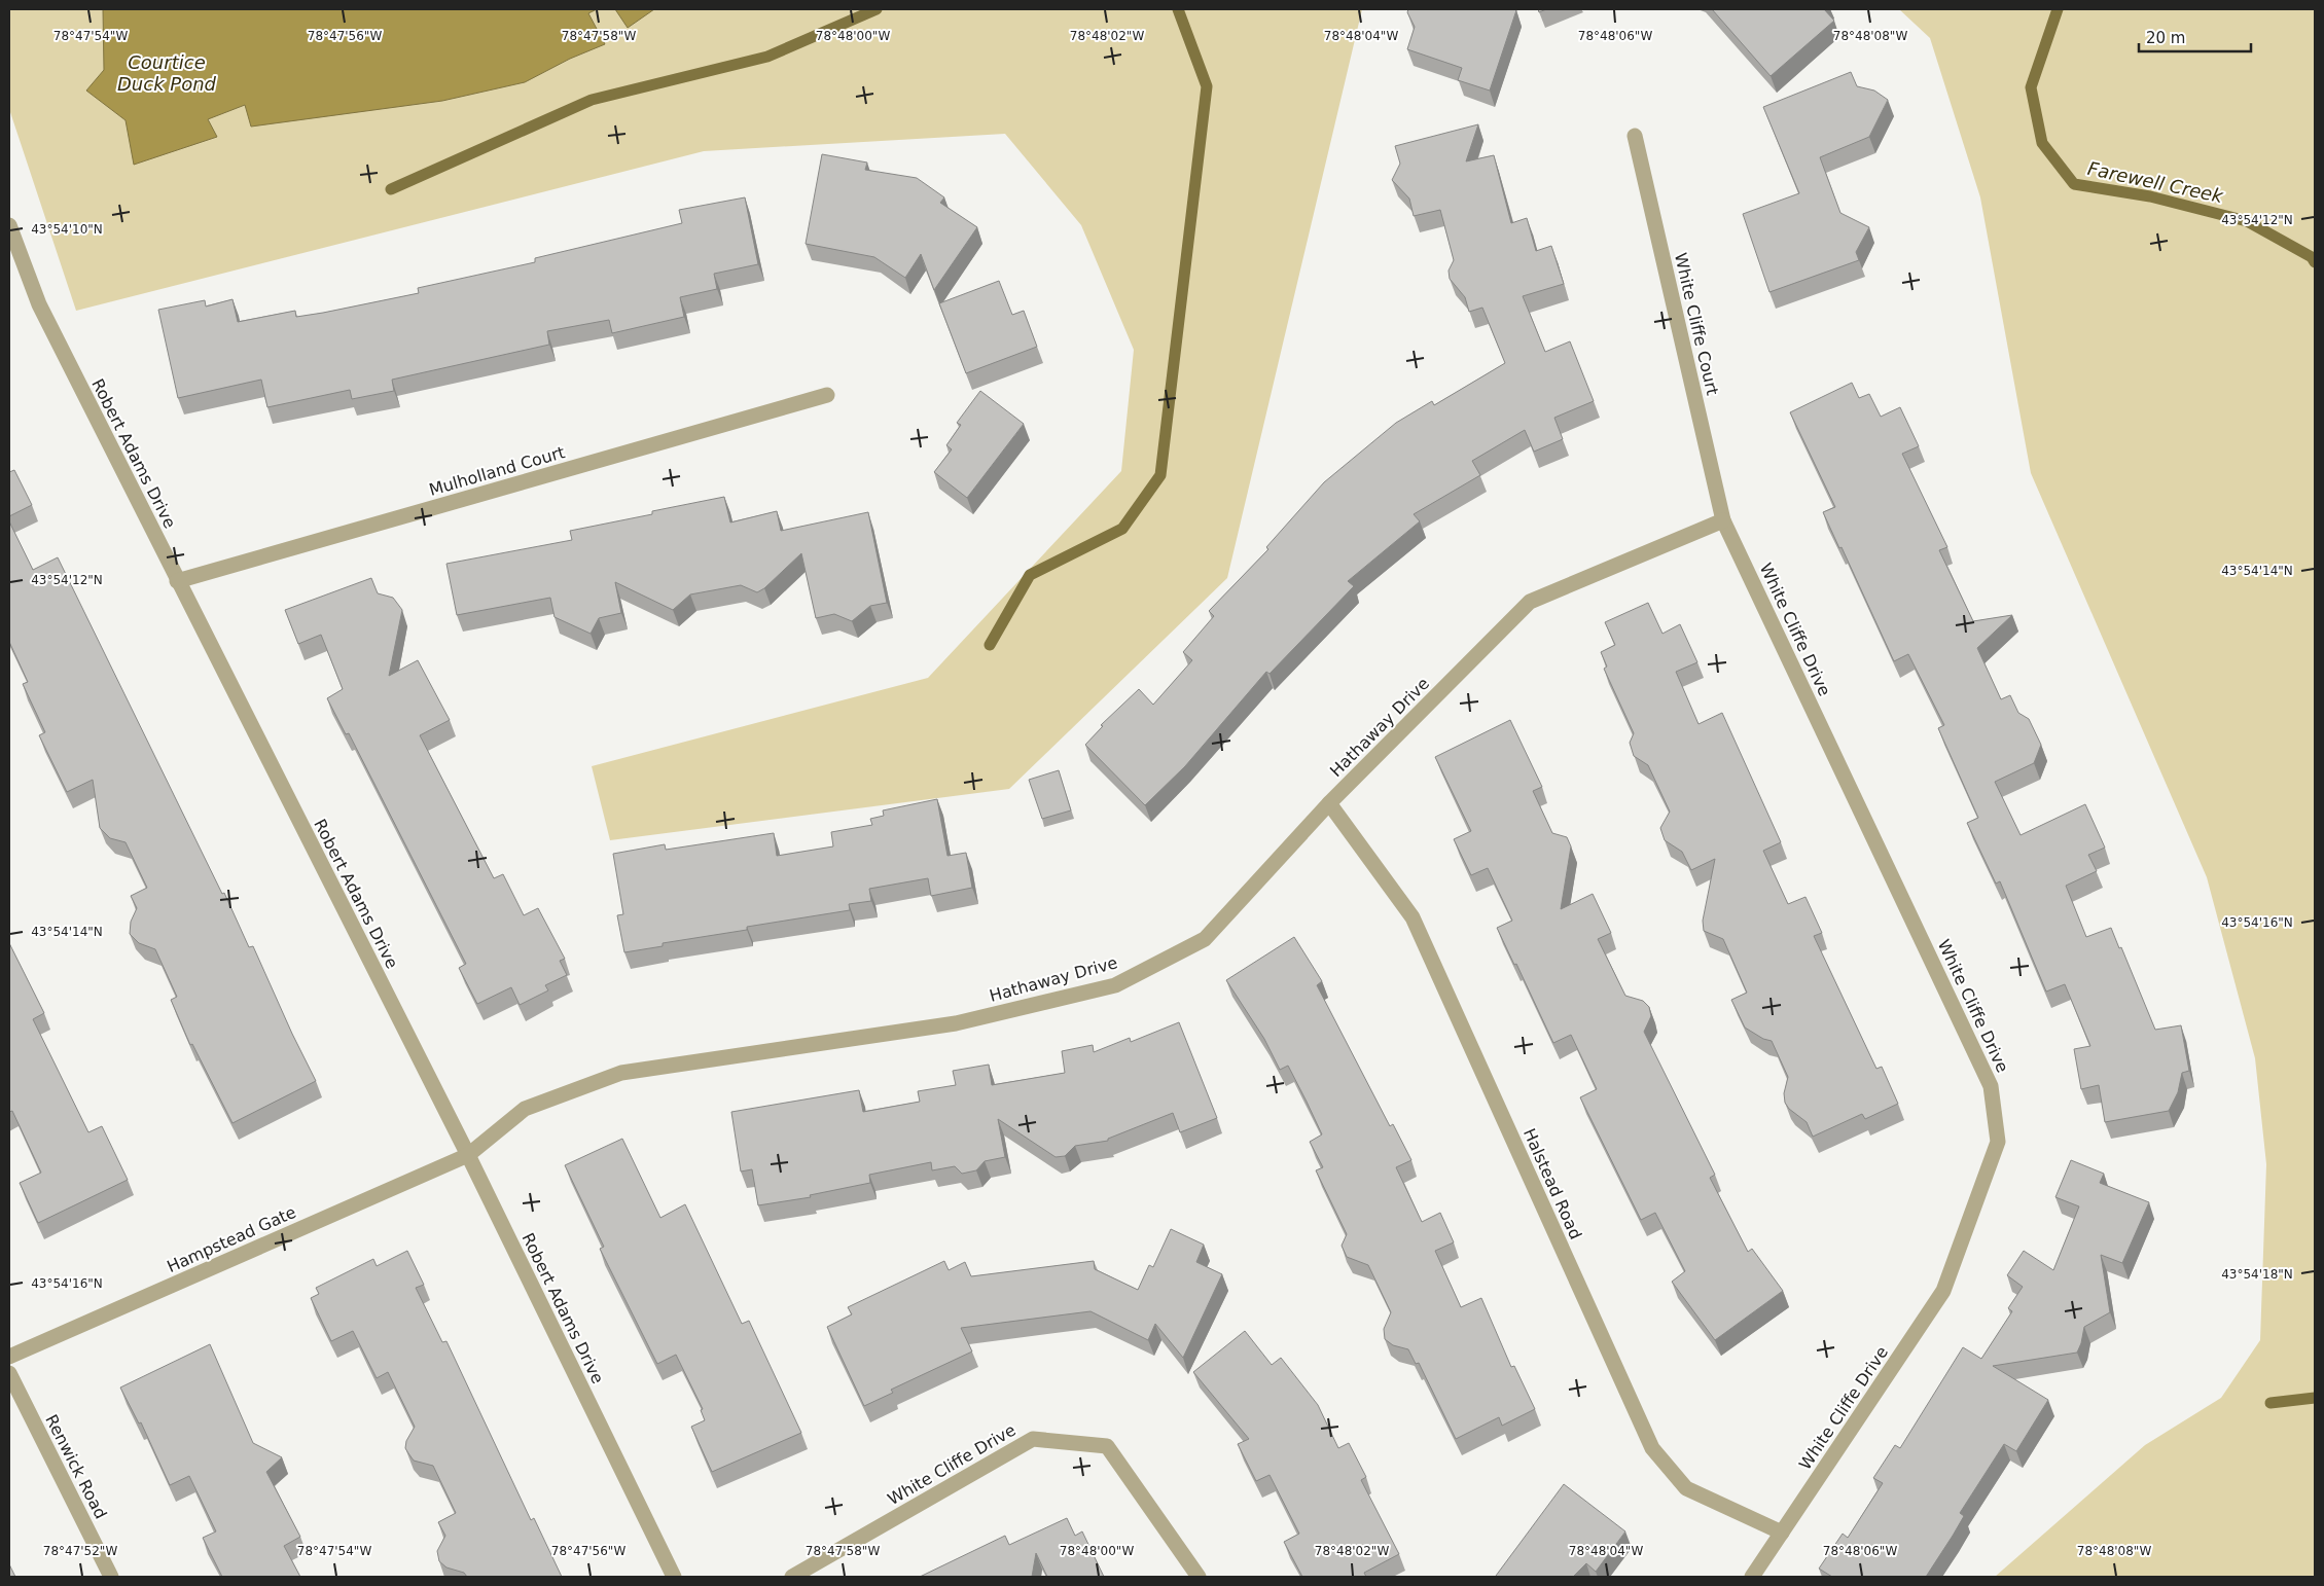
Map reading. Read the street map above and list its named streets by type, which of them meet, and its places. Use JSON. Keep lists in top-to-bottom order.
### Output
{
  "streets": {
    "street": [
      "White Cliffe Court",
      "Robert Adams Drive",
      "Mulholland Court",
      "White Cliffe Drive",
      "Hathaway Drive",
      "Halstead Road",
      "Hampstead Gate",
      "Renwick Road"
    ]
  },
  "crossings": [
    ["White Cliffe Court", "White Cliffe Drive"],
    ["White Cliffe Court", "Hathaway Drive"],
    ["Robert Adams Drive", "Mulholland Court"],
    ["Robert Adams Drive", "Hathaway Drive"],
    ["Robert Adams Drive", "Hampstead Gate"],
    ["White Cliffe Drive", "Hathaway Drive"],
    ["White Cliffe Drive", "Halstead Road"],
    ["Hathaway Drive", "Halstead Road"],
    ["Hathaway Drive", "Hampstead Gate"]
  ],
  "water": ["Courtice Duck Pond", "Farewell Creek"],
  "scale_bar": "20 m",
  "coordinates": [
    "78°47'54\"W",
    "78°47'56\"W",
    "78°47'58\"W",
    "78°48'00\"W",
    "78°48'02\"W",
    "78°48'04\"W",
    "78°48'06\"W",
    "78°48'08\"W",
    "43°54'12\"N",
    "43°54'10\"N",
    "43°54'14\"N",
    "43°54'16\"N",
    "43°54'18\"N",
    "78°47'52\"W"
  ]
}
